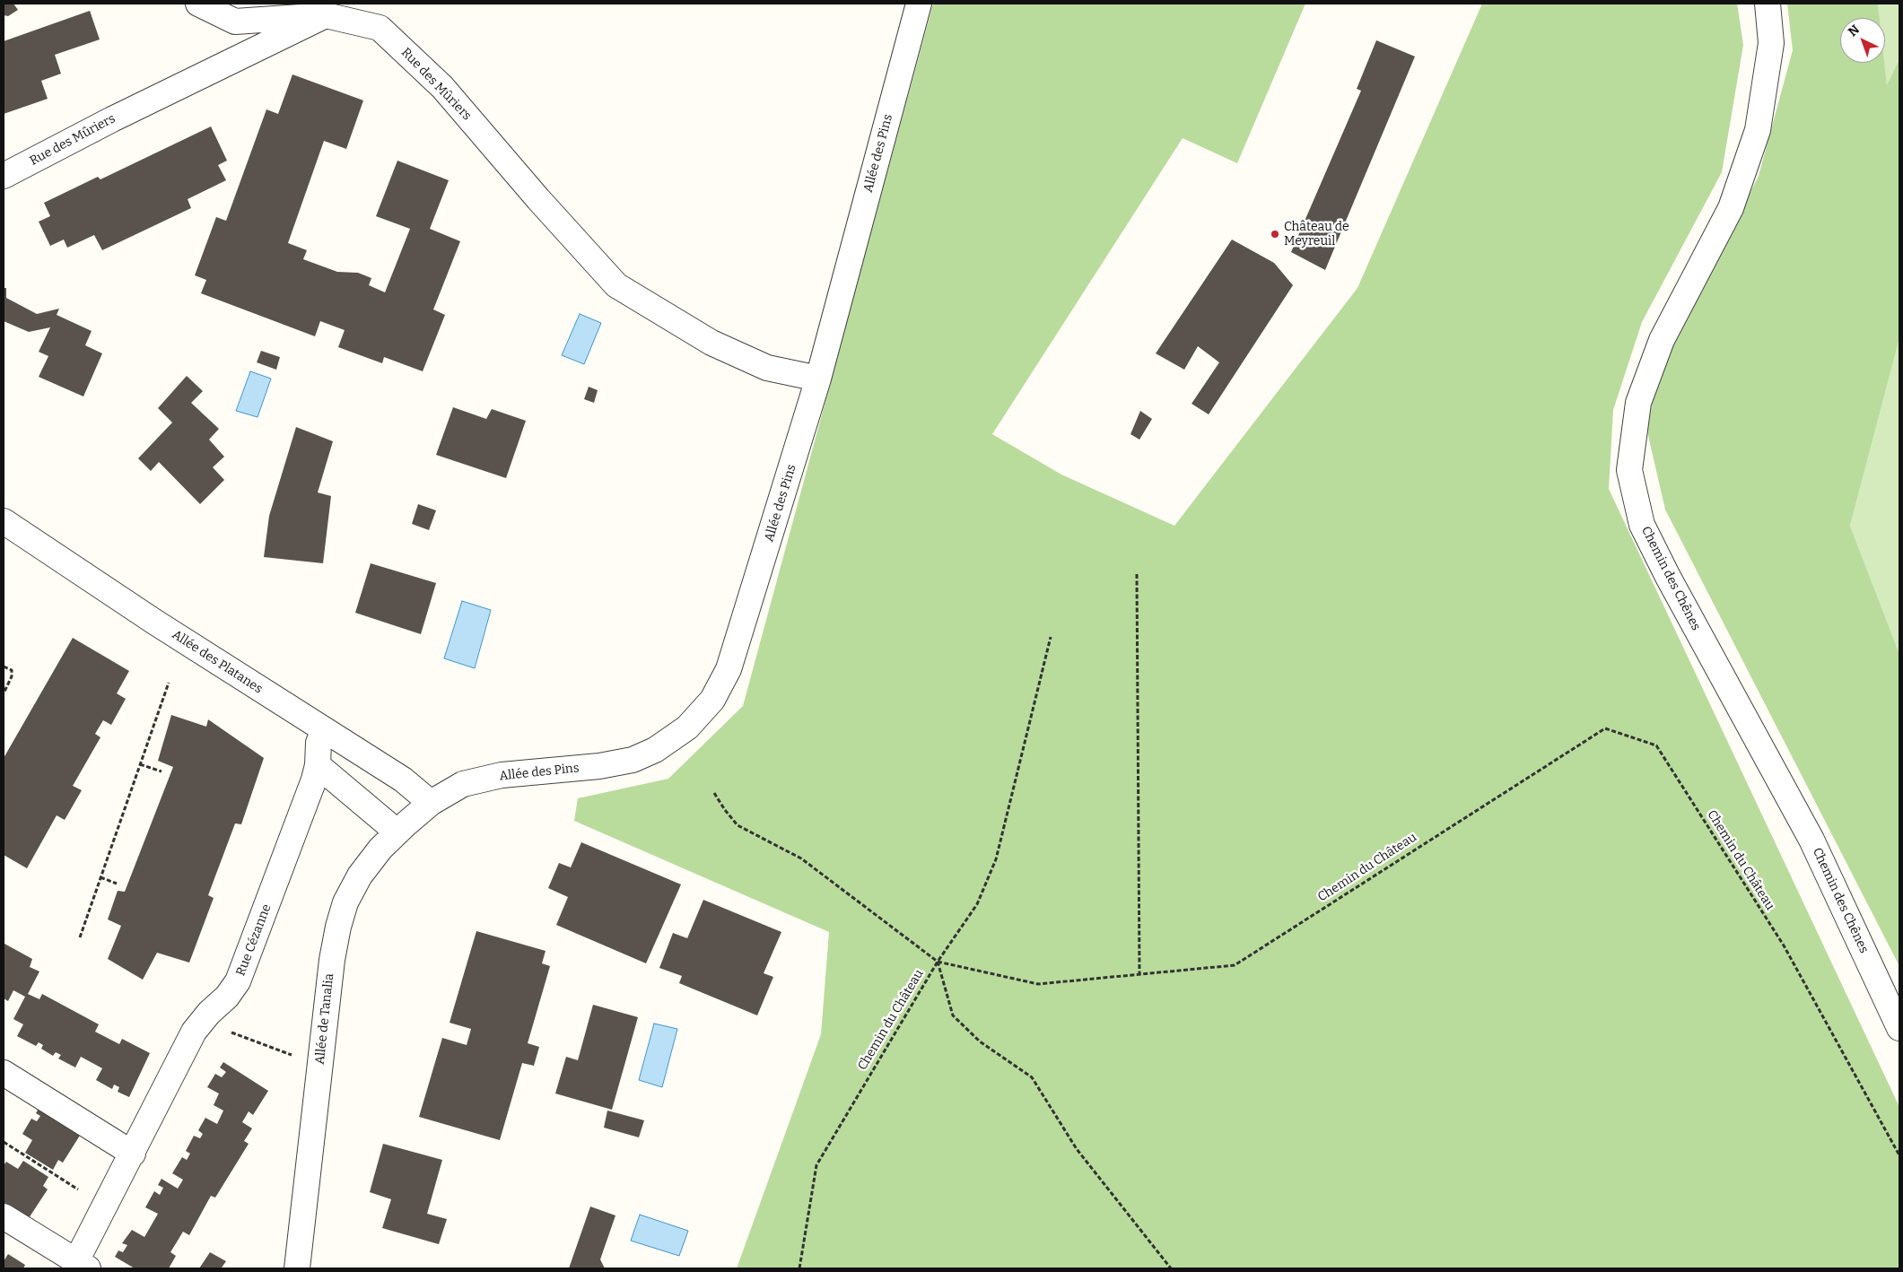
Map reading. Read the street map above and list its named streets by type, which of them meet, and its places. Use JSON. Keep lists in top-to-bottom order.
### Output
{
  "streets": {
    "street": [
      "Rue des Mûriers",
      "Allée des Pins",
      "Chemin des Chênes",
      "Allée des Platanes",
      "Rue Cézanne",
      "Allée de Tanalia"
    ],
    "path": ["Chemin du Château"]
  },
  "crossings": [
    ["Rue des Mûriers", "Allée des Pins"],
    ["Allée des Pins", "Allée des Platanes"],
    ["Allée des Pins", "Allée de Tanalia"],
    ["Allée des Platanes", "Rue Cézanne"],
    ["Allée des Platanes", "Allée de Tanalia"]
  ],
  "places": ["Château de Meyreuil"],
  "north": "top left"
}
